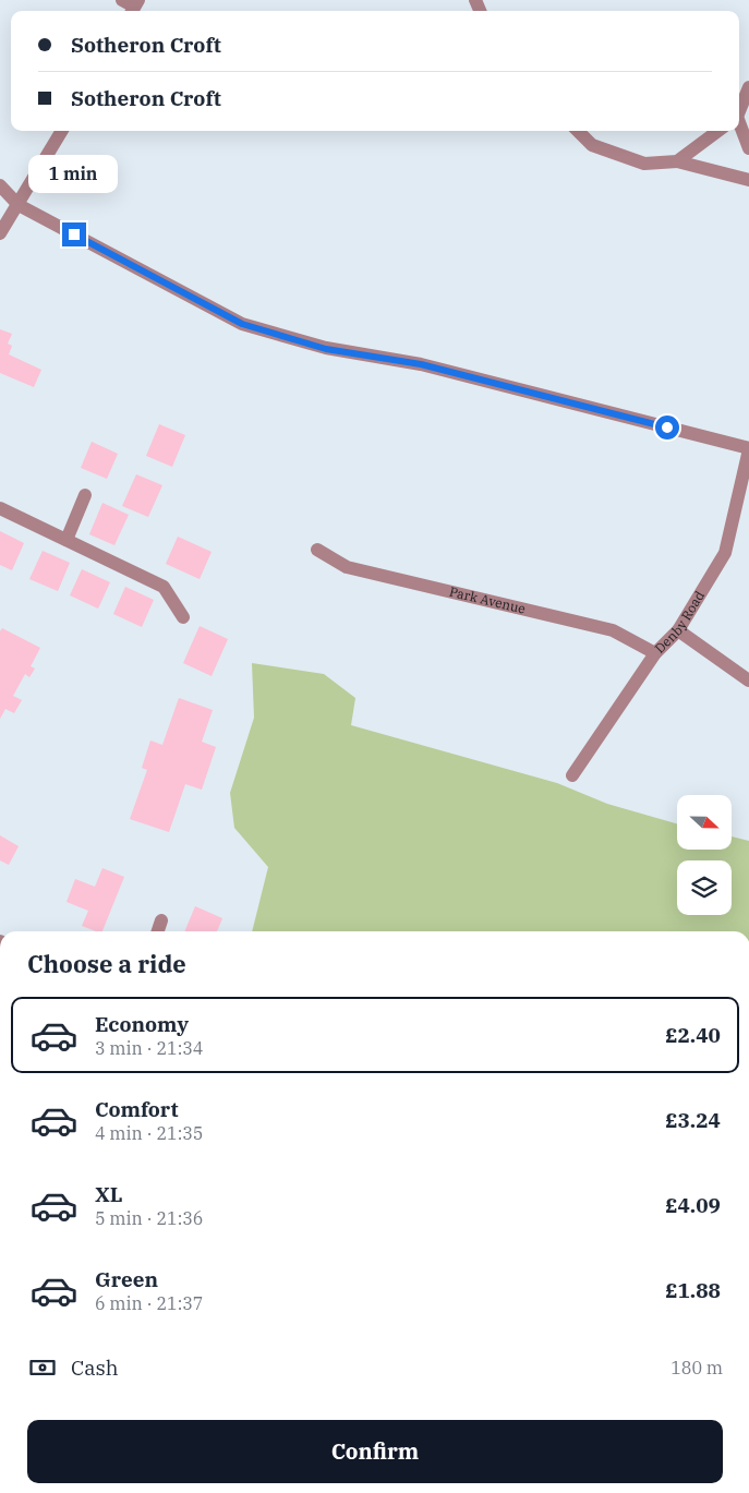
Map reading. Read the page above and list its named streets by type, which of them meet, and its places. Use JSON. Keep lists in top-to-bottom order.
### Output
{
  "streets": {
    "street": ["Park Avenue", "Denby Road"]
  },
  "crossings": [
    ["Park Avenue", "Denby Road"]
  ],
  "north": "right",
  "page": {
    "banner": ["Sotheron Croft", "Sotheron Croft"],
    "bubble": "1 min",
    "heading": "Choose a ride",
    "list": [
      {
        "name": "Economy",
        "note": "3 min · 21:34",
        "value": "£2.40"
      },
      {
        "name": "Comfort",
        "note": "4 min · 21:35",
        "value": "£3.24"
      },
      {
        "name": "XL",
        "note": "5 min · 21:36",
        "value": "£4.09"
      },
      {
        "name": "Green",
        "note": "6 min · 21:37",
        "value": "£1.88"
      }
    ],
    "pay": ["Cash", "180 m"],
    "buttons": "Confirm"
  }
}
